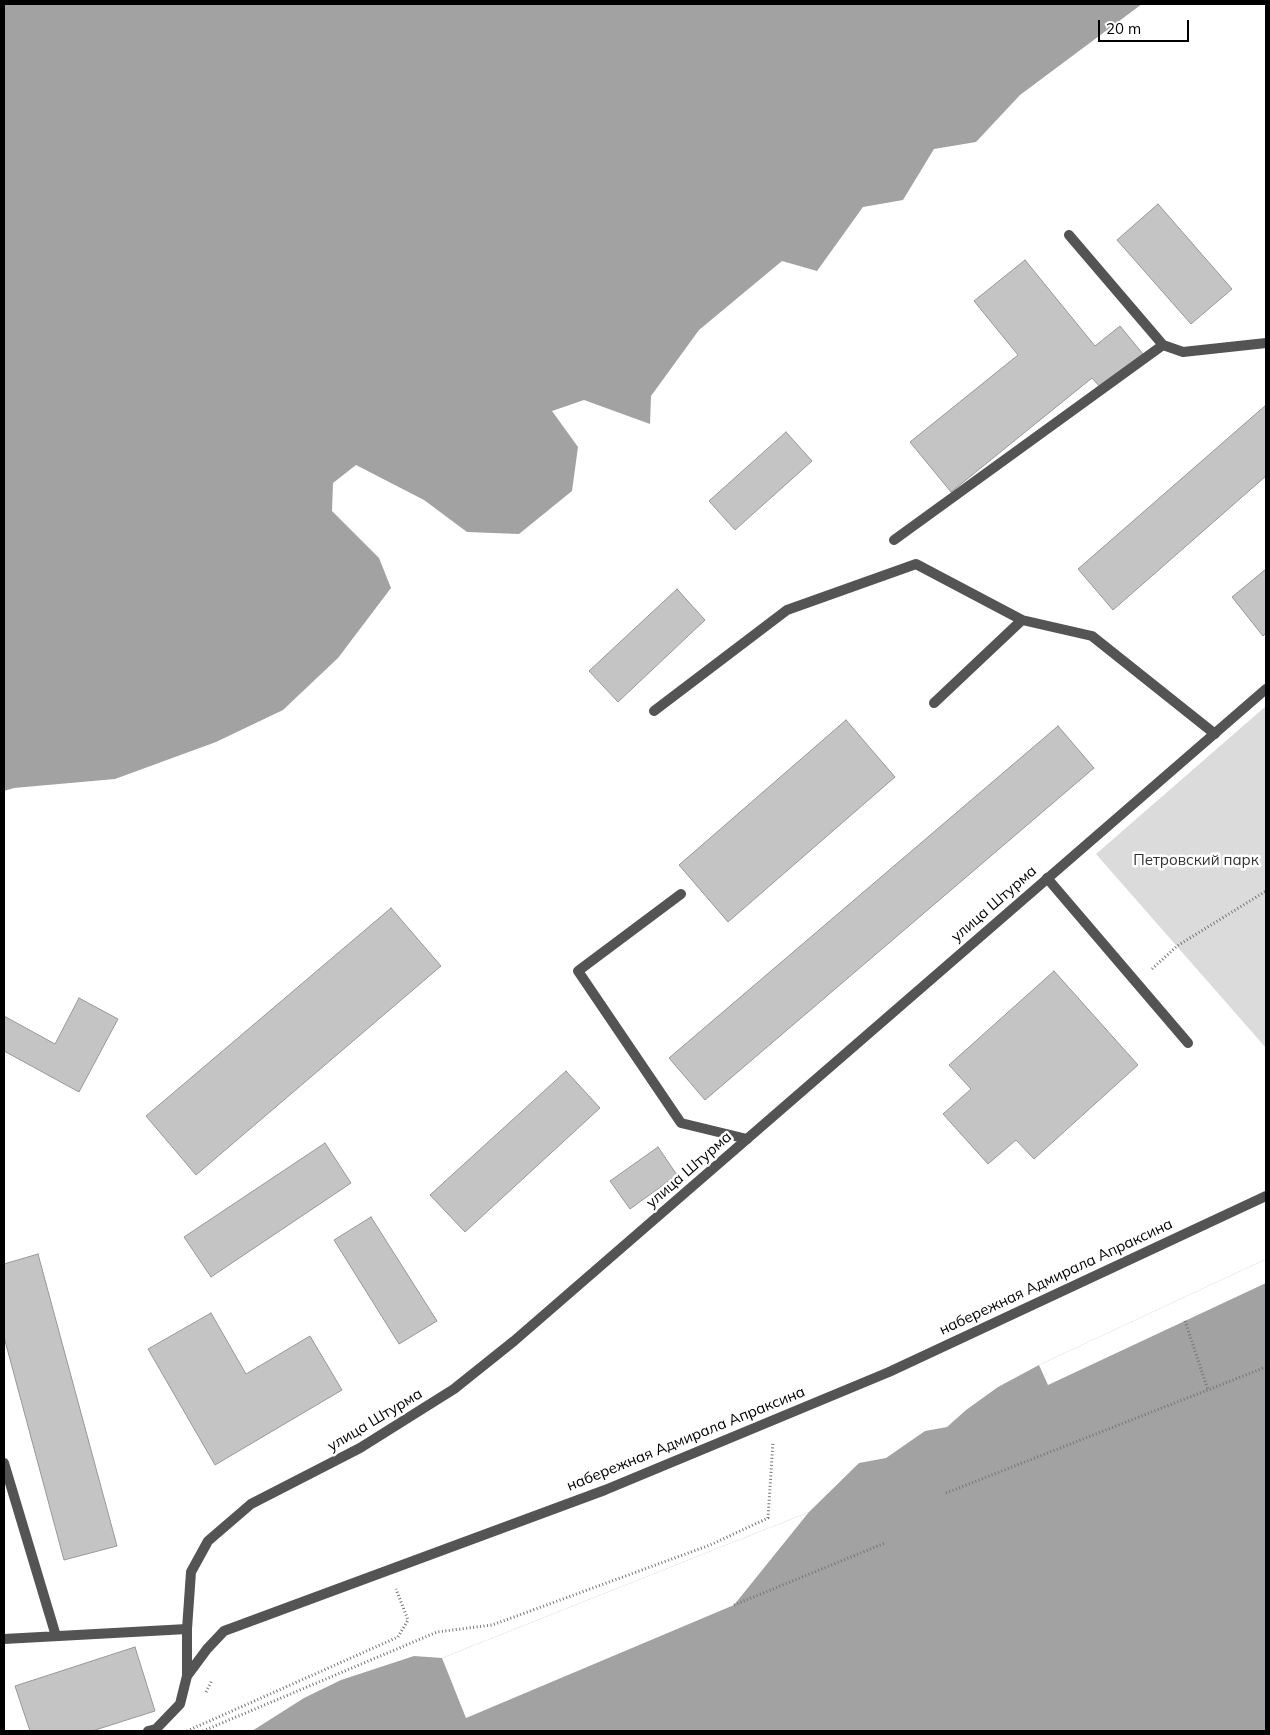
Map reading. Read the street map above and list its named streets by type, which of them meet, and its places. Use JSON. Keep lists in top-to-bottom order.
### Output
{
  "streets": {
    "street": ["улица Штурма", "набережная Адмирала Апраксина"]
  },
  "crossings": [
    ["улица Штурма", "набережная Адмирала Апраксина"]
  ],
  "parks": ["Петровский парк"],
  "scale_bar": "20 m"
}
